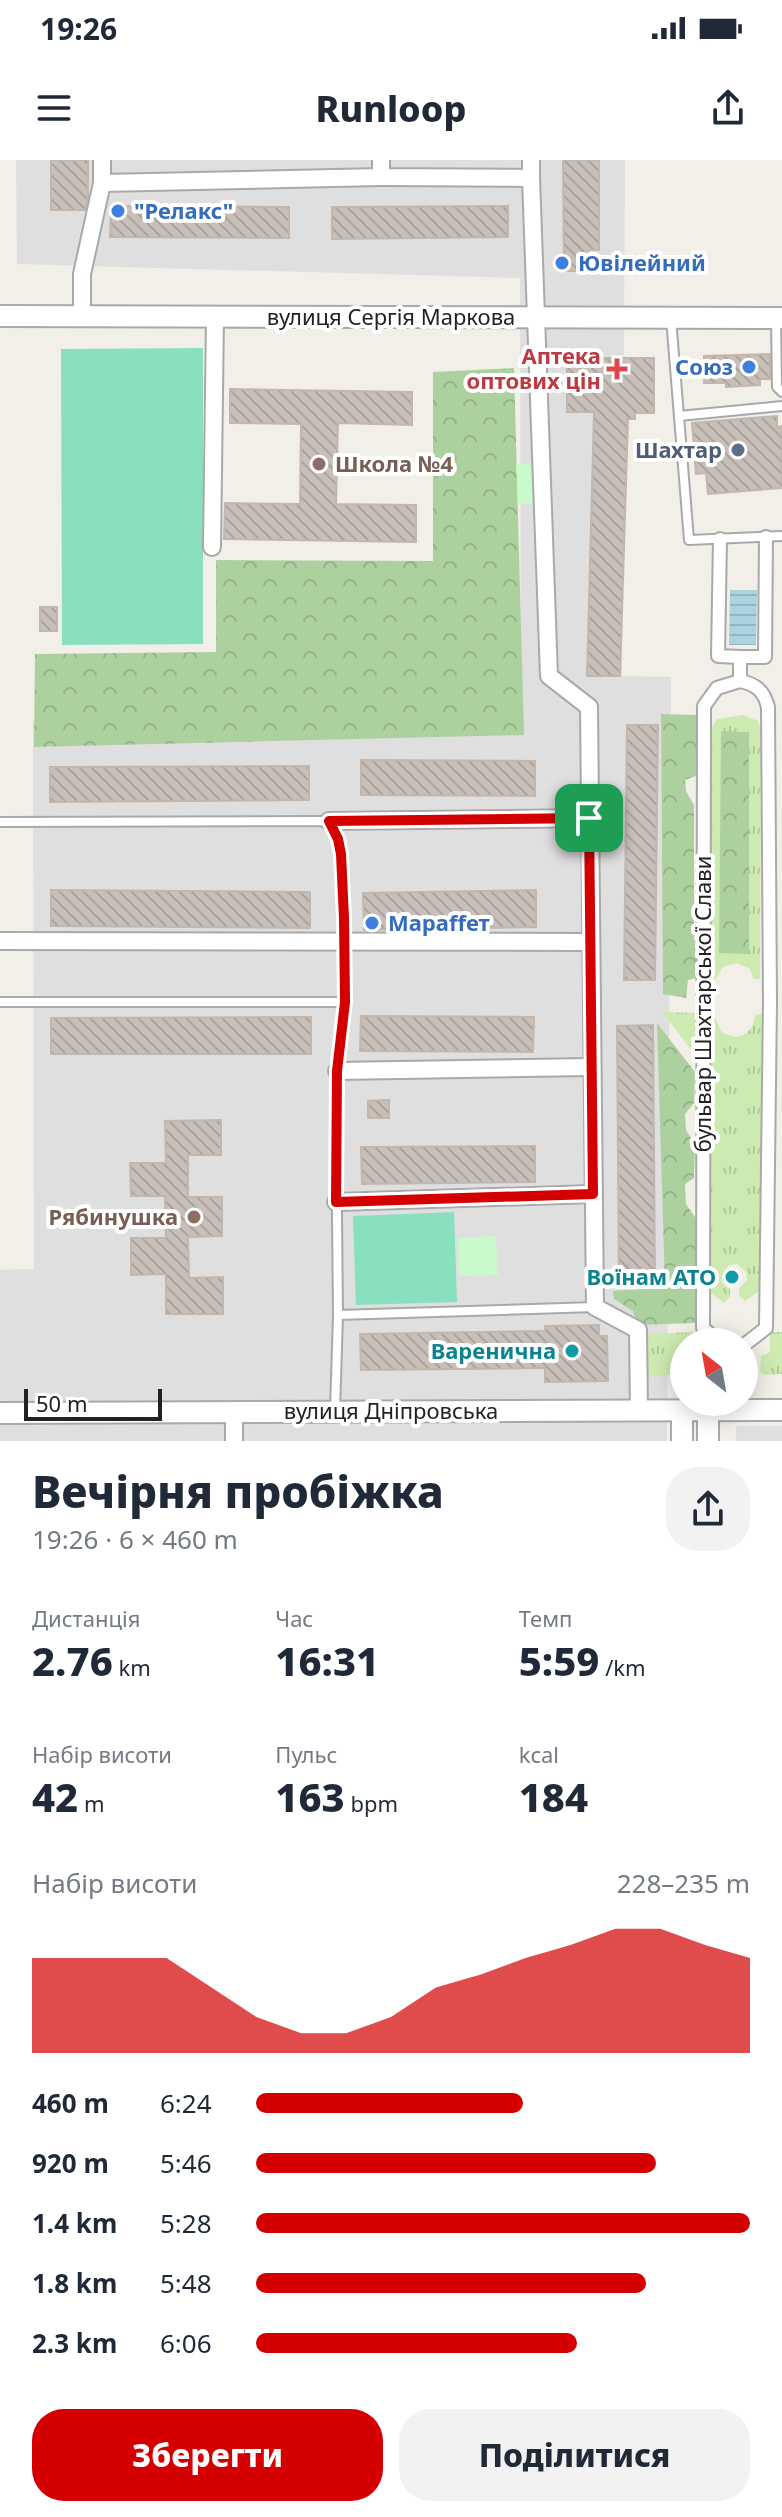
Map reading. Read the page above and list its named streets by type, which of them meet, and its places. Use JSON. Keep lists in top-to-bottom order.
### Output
{
  "streets": {
    "street": ["вулиця Сергія Маркова", "бульвар Шахтарської Слави", "вулиця Дніпровська"]
  },
  "places": {
    "other": [
      "\"Релакс\"",
      "Ювілейний",
      "Союз",
      "Шахтар",
      "Школа №4",
      "Мараffет",
      "Рябинушка",
      "Воїнам АТО",
      "Варенична"
    ],
    "health": ["Аптека оптових цін"]
  },
  "scale_bar": "50 m",
  "north": "top left",
  "page": {
    "status": "19:26",
    "header": "Runloop",
    "scale": "50 m",
    "heading": ["Вечірня пробіжка", "19:26 · 6 × 460 m"],
    "stats": [
      ["Дистанція", "2.76 km"],
      ["Час", "16:31"],
      ["Темп", "5:59 /km"],
      ["Набір висоти", "42 m"],
      ["Пульс", "163 bpm"],
      ["kcal", "184"]
    ],
    "chart": ["Набір висоти", "228–235 m"],
    "list": [
      {
        "name": "460 m",
        "note": "6:24"
      },
      {
        "name": "920 m",
        "note": "5:46"
      },
      {
        "name": "1.4 km",
        "note": "5:28"
      },
      {
        "name": "1.8 km",
        "note": "5:48"
      },
      {
        "name": "2.3 km",
        "note": "6:06"
      }
    ],
    "buttons": ["Зберегти", "Поділитися"]
  }
}
